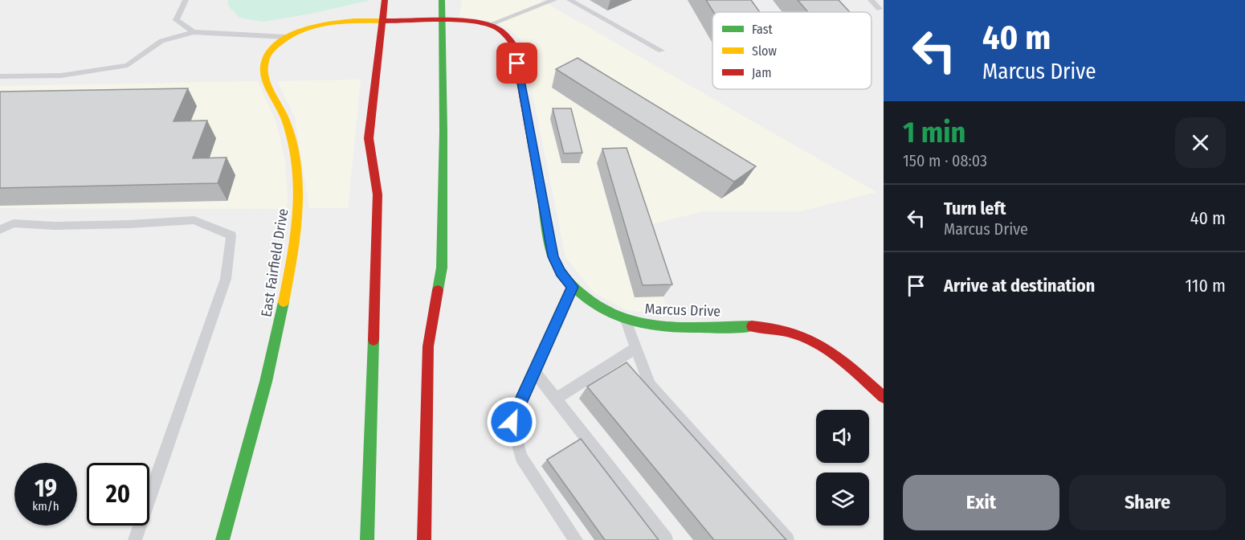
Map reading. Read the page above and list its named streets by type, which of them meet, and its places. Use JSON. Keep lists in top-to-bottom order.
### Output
{
  "streets": {
    "street": ["East Fairfield Drive", "Marcus Drive"]
  },
  "crossings": [
    ["East Fairfield Drive", "Marcus Drive"]
  ],
  "legend": ["Fast", "Slow", "Jam"],
  "page": {
    "turn": ["40 m", "Marcus Drive"],
    "heading": ["1 min", "150 m · 08:03"],
    "list": [
      {
        "name": "Turn left",
        "note": "Marcus Drive",
        "value": "40 m"
      },
      {
        "name": "Arrive at destination",
        "value": "110 m"
      }
    ],
    "speed": "19 km/h",
    "limit": "20",
    "buttons": ["Exit", "Share"]
  }
}
